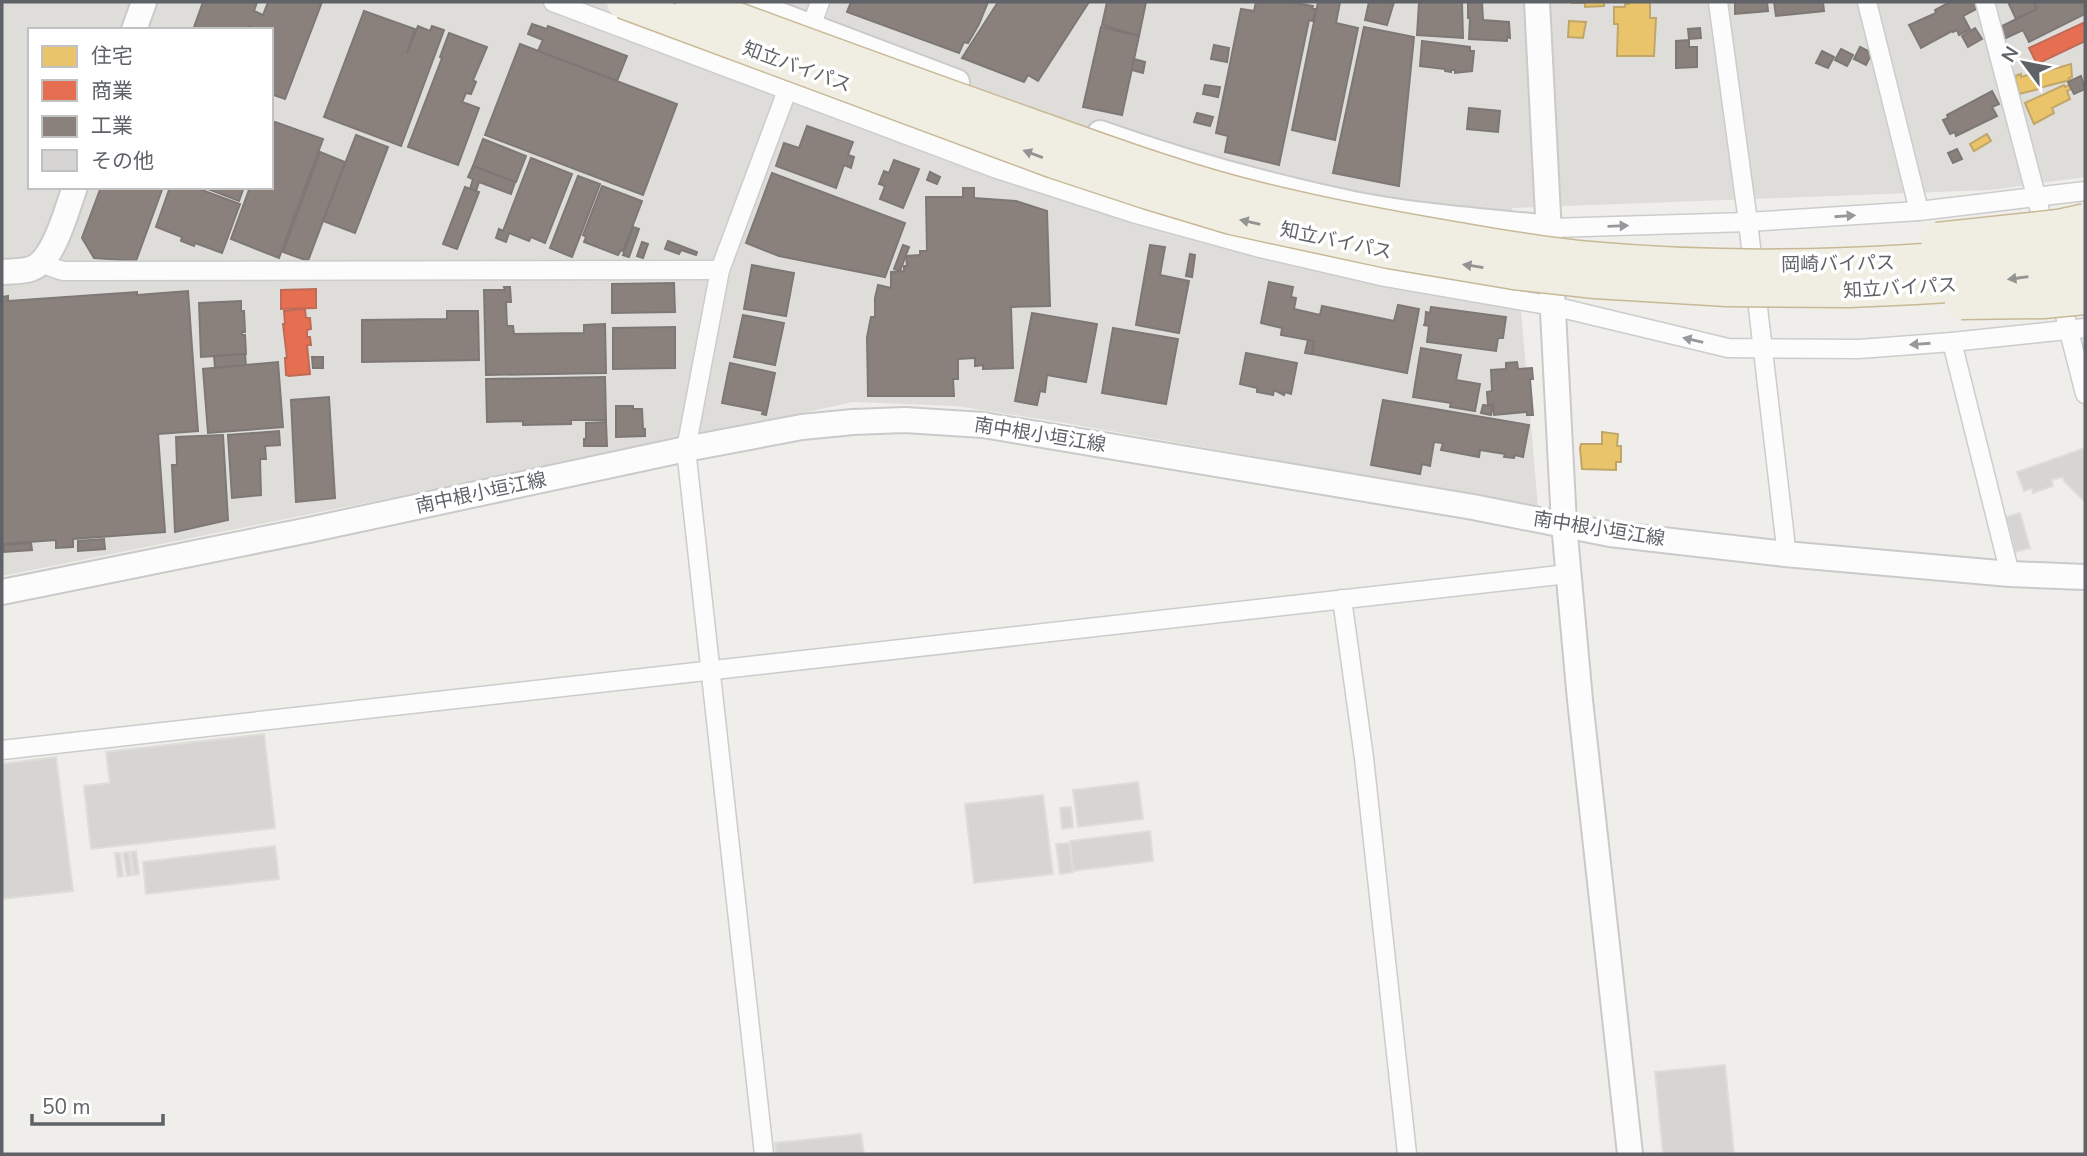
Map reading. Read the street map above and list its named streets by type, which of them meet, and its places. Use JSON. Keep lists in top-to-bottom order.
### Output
{
  "streets": {
    "highway": ["知立バイパス", "岡崎バイパス"],
    "street": ["南中根小垣江線"]
  },
  "crossings": [
    ["知立バイパス", "岡崎バイパス"]
  ],
  "legend": [
    "住宅",
    "商業",
    "工業",
    "その他"
  ],
  "scale_bar": "50 m",
  "north": "top left"
}
